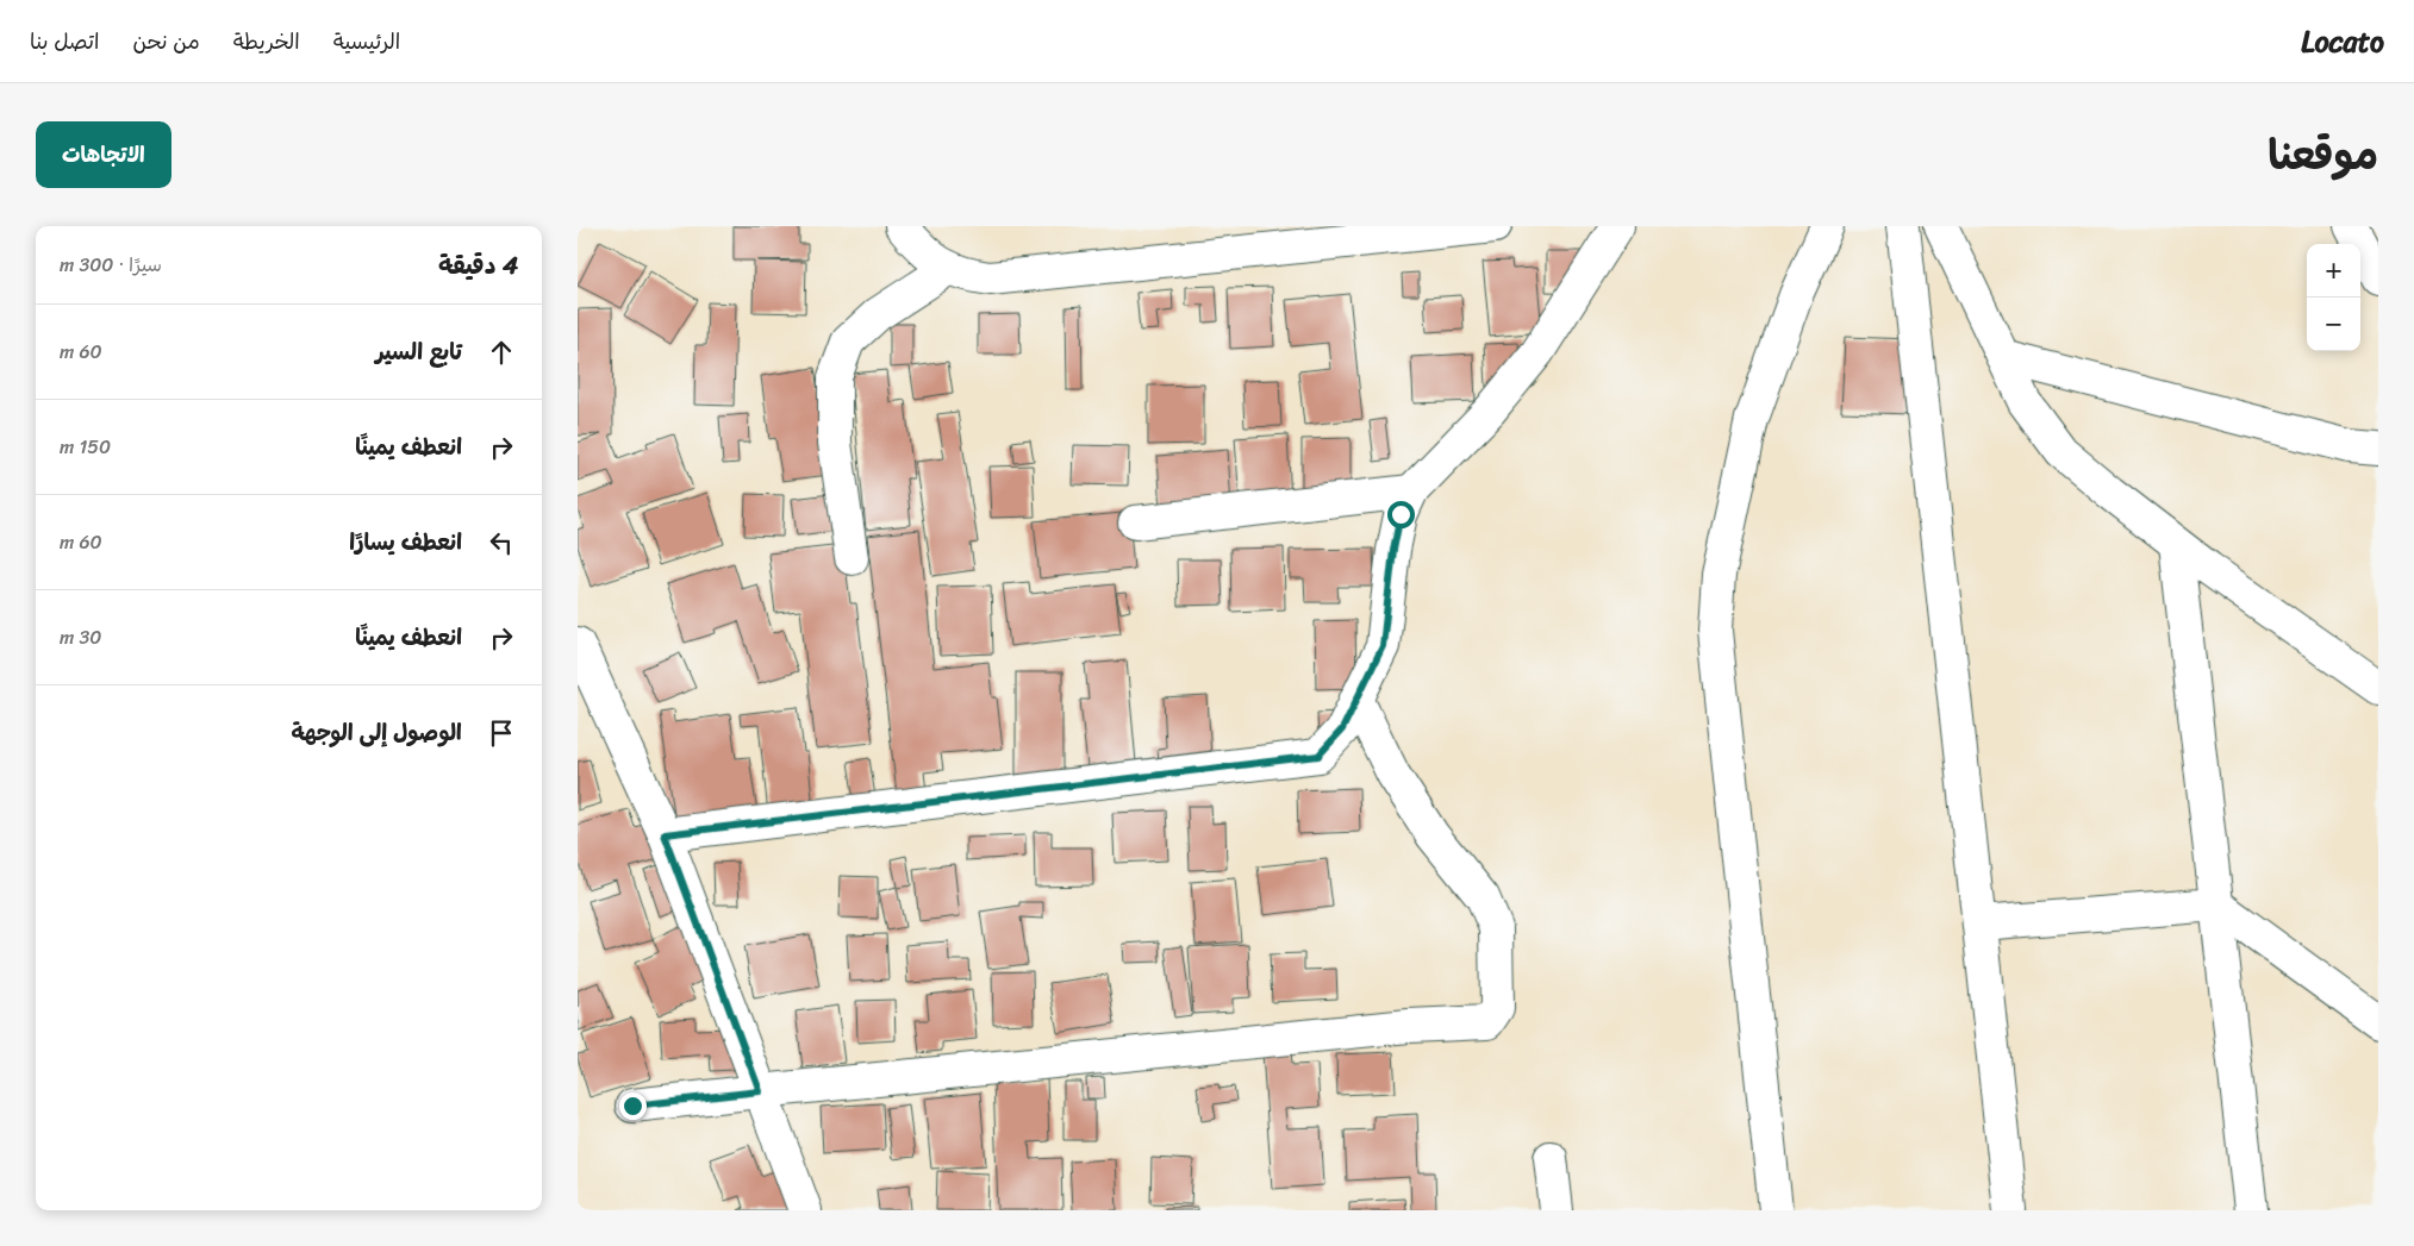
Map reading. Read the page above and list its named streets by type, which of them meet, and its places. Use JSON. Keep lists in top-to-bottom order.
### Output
{
  "page": {
    "header": "Locato",
    "nav": [
      "الرئيسية",
      "الخريطة",
      "من نحن",
      "اتصل بنا"
    ],
    "title": "موقعنا",
    "buttons": "الاتجاهات",
    "heading": ["4 دقيقة", "سيرًا · 300 m"],
    "map_buttons": ["+", "−"],
    "list": [
      ["تابع السير", "60 m"],
      ["انعطف يمينًا", "150 m"],
      ["انعطف يسارًا", "60 m"],
      ["انعطف يمينًا", "30 m"],
      "الوصول إلى الوجهة"
    ]
  }
}
